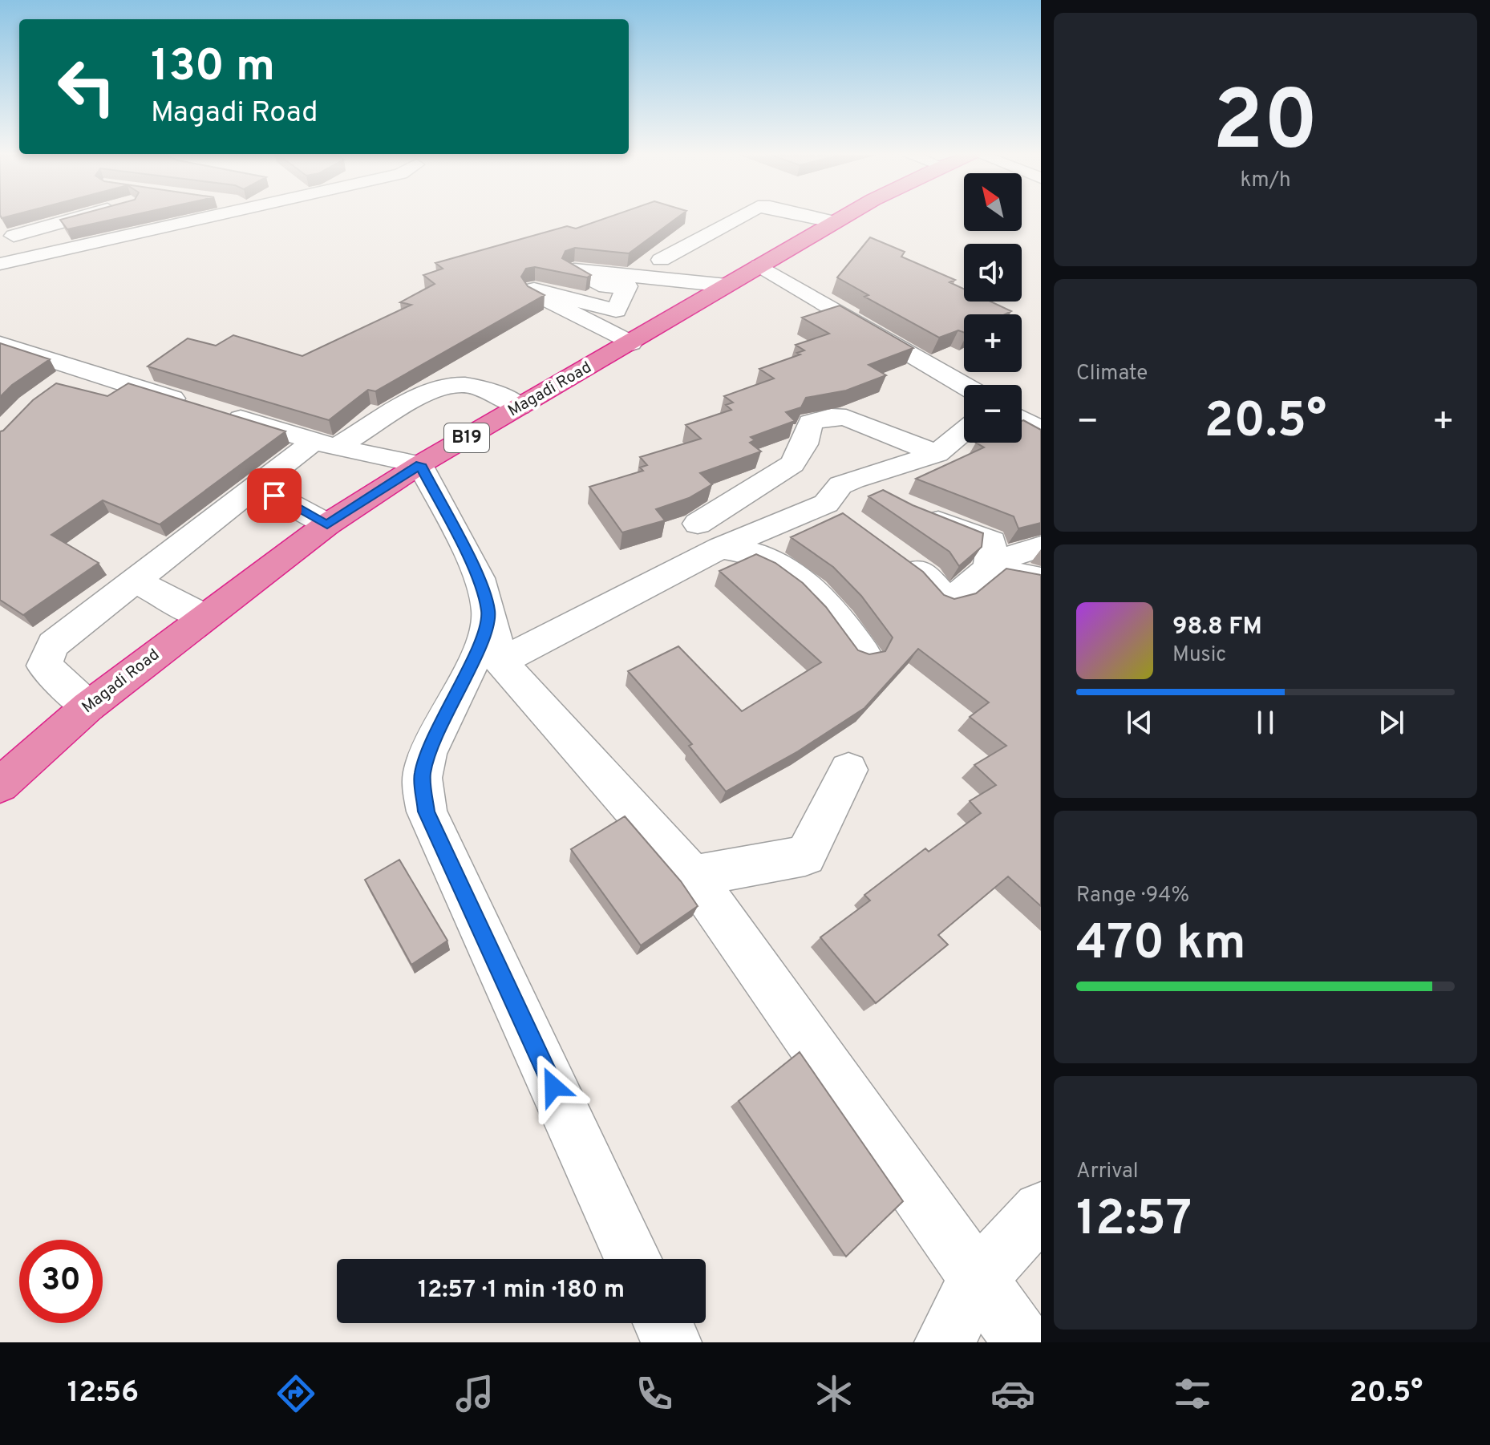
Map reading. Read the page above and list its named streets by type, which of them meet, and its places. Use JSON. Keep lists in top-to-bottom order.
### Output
{
  "streets": {
    "highway": ["Magadi Road", "B19"]
  },
  "north": "top left",
  "page": {
    "tile": [
      ["20", "km/h"],
      "Climate",
      ["Range · 94%", "470 km"],
      ["Arrival", "12:57"]
    ],
    "turn": ["130 m", "Magadi Road"],
    "map_buttons": ["+", "−"],
    "heat": ["−", "20.5°", "+"],
    "song": ["98.8 FM", "Music"],
    "limit": "30",
    "trip": "12:57 · 1 min · 180 m",
    "tabs": ["12:56", "20.5°"]
  }
}
